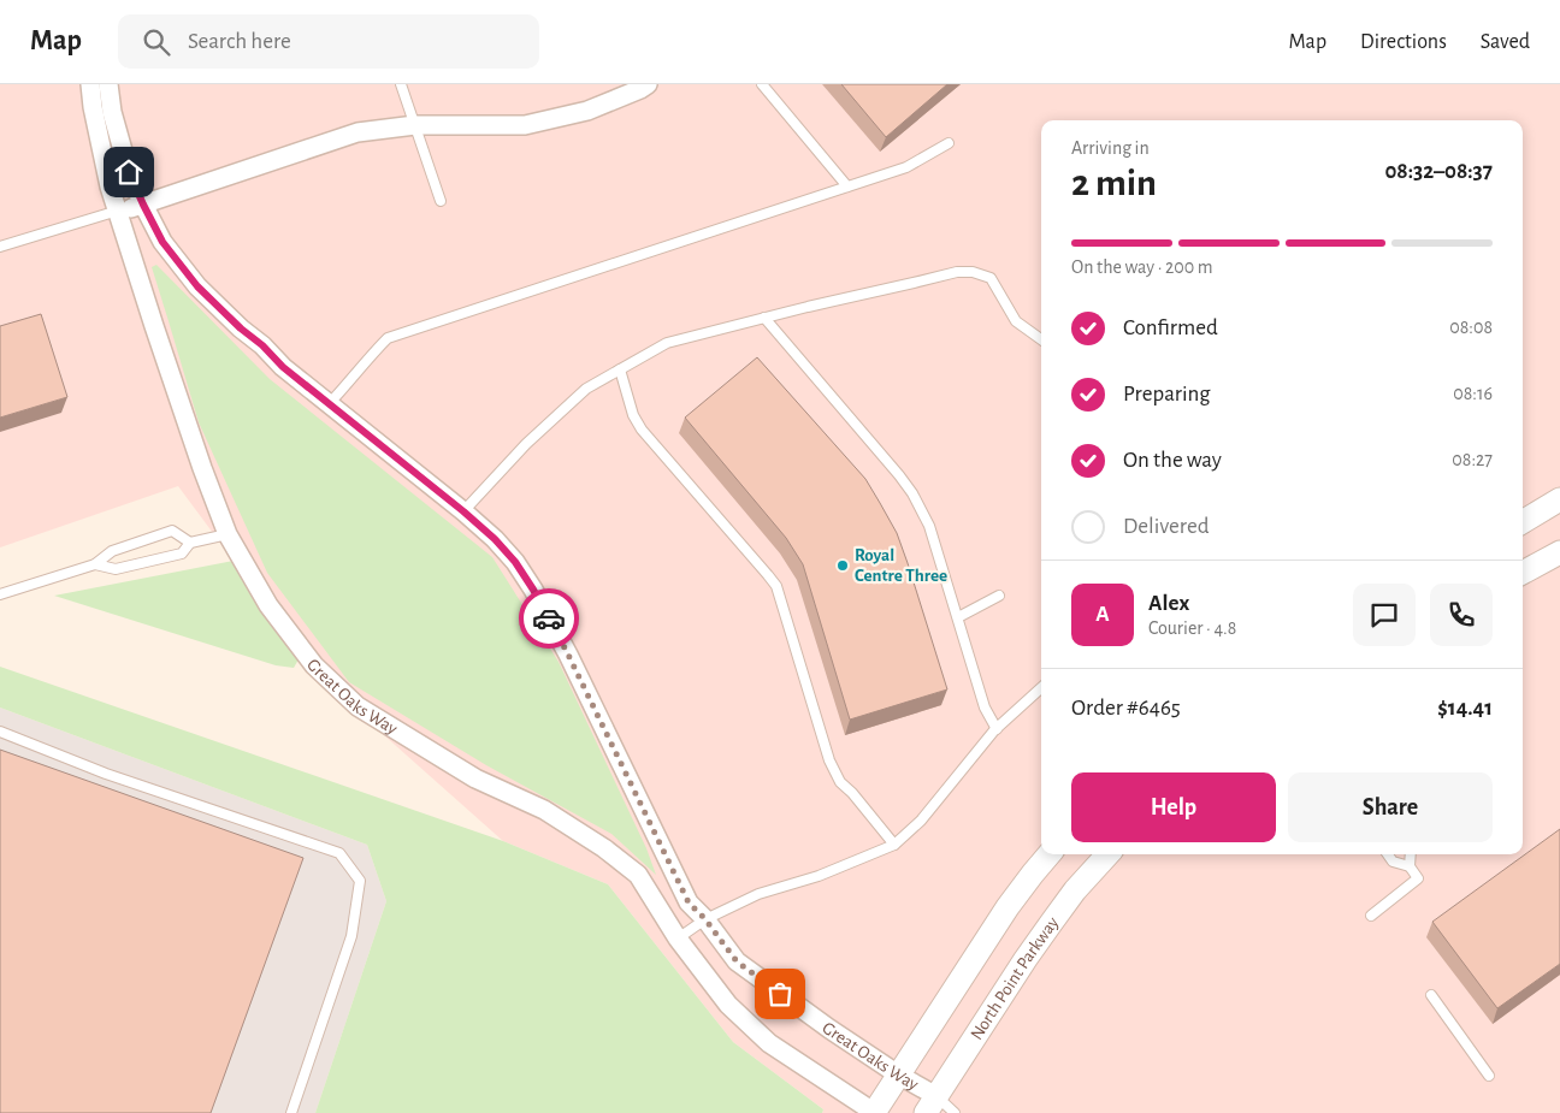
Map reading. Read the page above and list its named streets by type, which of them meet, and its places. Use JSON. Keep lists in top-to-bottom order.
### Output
{
  "streets": {
    "street": ["Great Oaks Way", "North Point Parkway"]
  },
  "crossings": [
    ["Great Oaks Way", "North Point Parkway"]
  ],
  "places": ["Royal Centre Three"],
  "page": {
    "header": "Map",
    "search": "Search here",
    "nav": ["Map", "Directions", "Saved"],
    "heading": ["2 min", "Arriving in", "08:32–08:37"],
    "panel": [
      "Alex",
      "Courier · 4.8",
      "Order #6465",
      "$14.41"
    ],
    "bar": "On the way · 200 m",
    "list": [
      ["Confirmed", "08:08"],
      ["Preparing", "08:16"],
      ["On the way", "08:27"],
      "Delivered"
    ],
    "round": "A",
    "buttons": ["Help", "Share"]
  }
}
